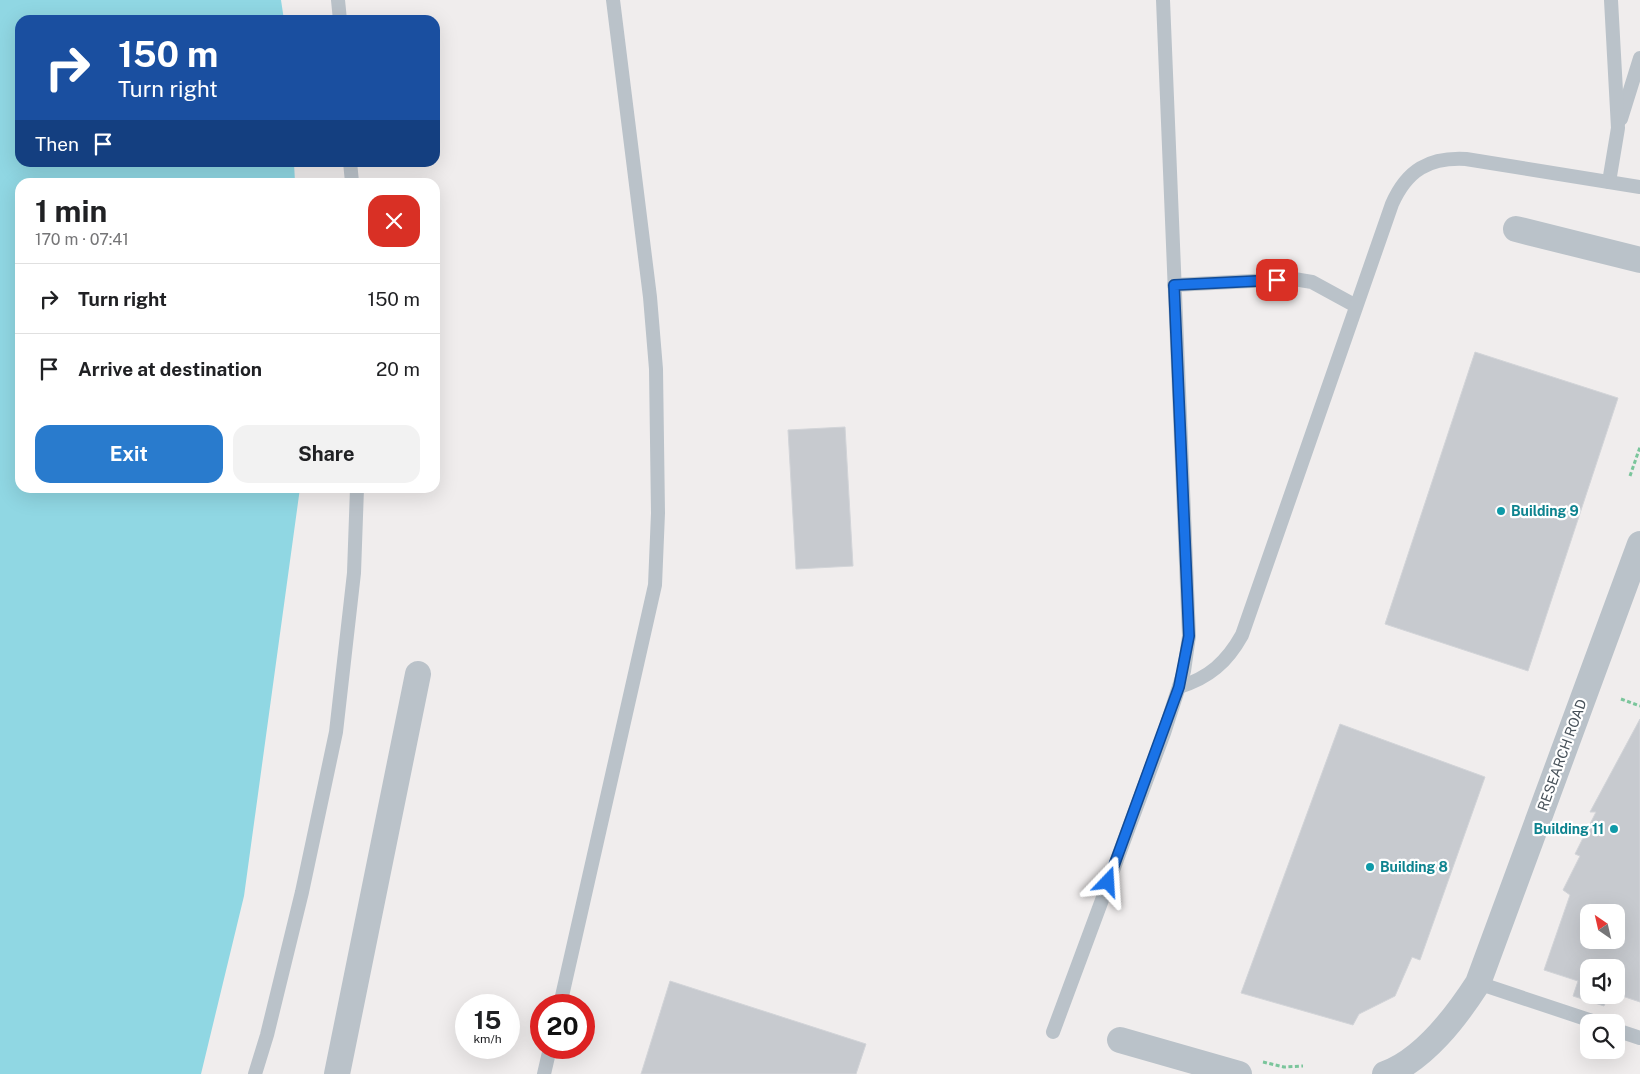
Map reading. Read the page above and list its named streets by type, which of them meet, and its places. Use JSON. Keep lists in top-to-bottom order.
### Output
{
  "streets": {
    "street": ["RESEARCH ROAD"]
  },
  "places": ["Building 9", "Building 11", "Building 8"],
  "north": "top left",
  "page": {
    "turn": ["150 m", "Turn right"],
    "then": "Then",
    "heading": ["1 min", "170 m · 07:41"],
    "list": [
      {
        "name": "Turn right",
        "value": "150 m"
      },
      {
        "name": "Arrive at destination",
        "value": "20 m"
      }
    ],
    "buttons": ["Exit", "Share"],
    "speed": "15 km/h",
    "limit": "20"
  }
}
